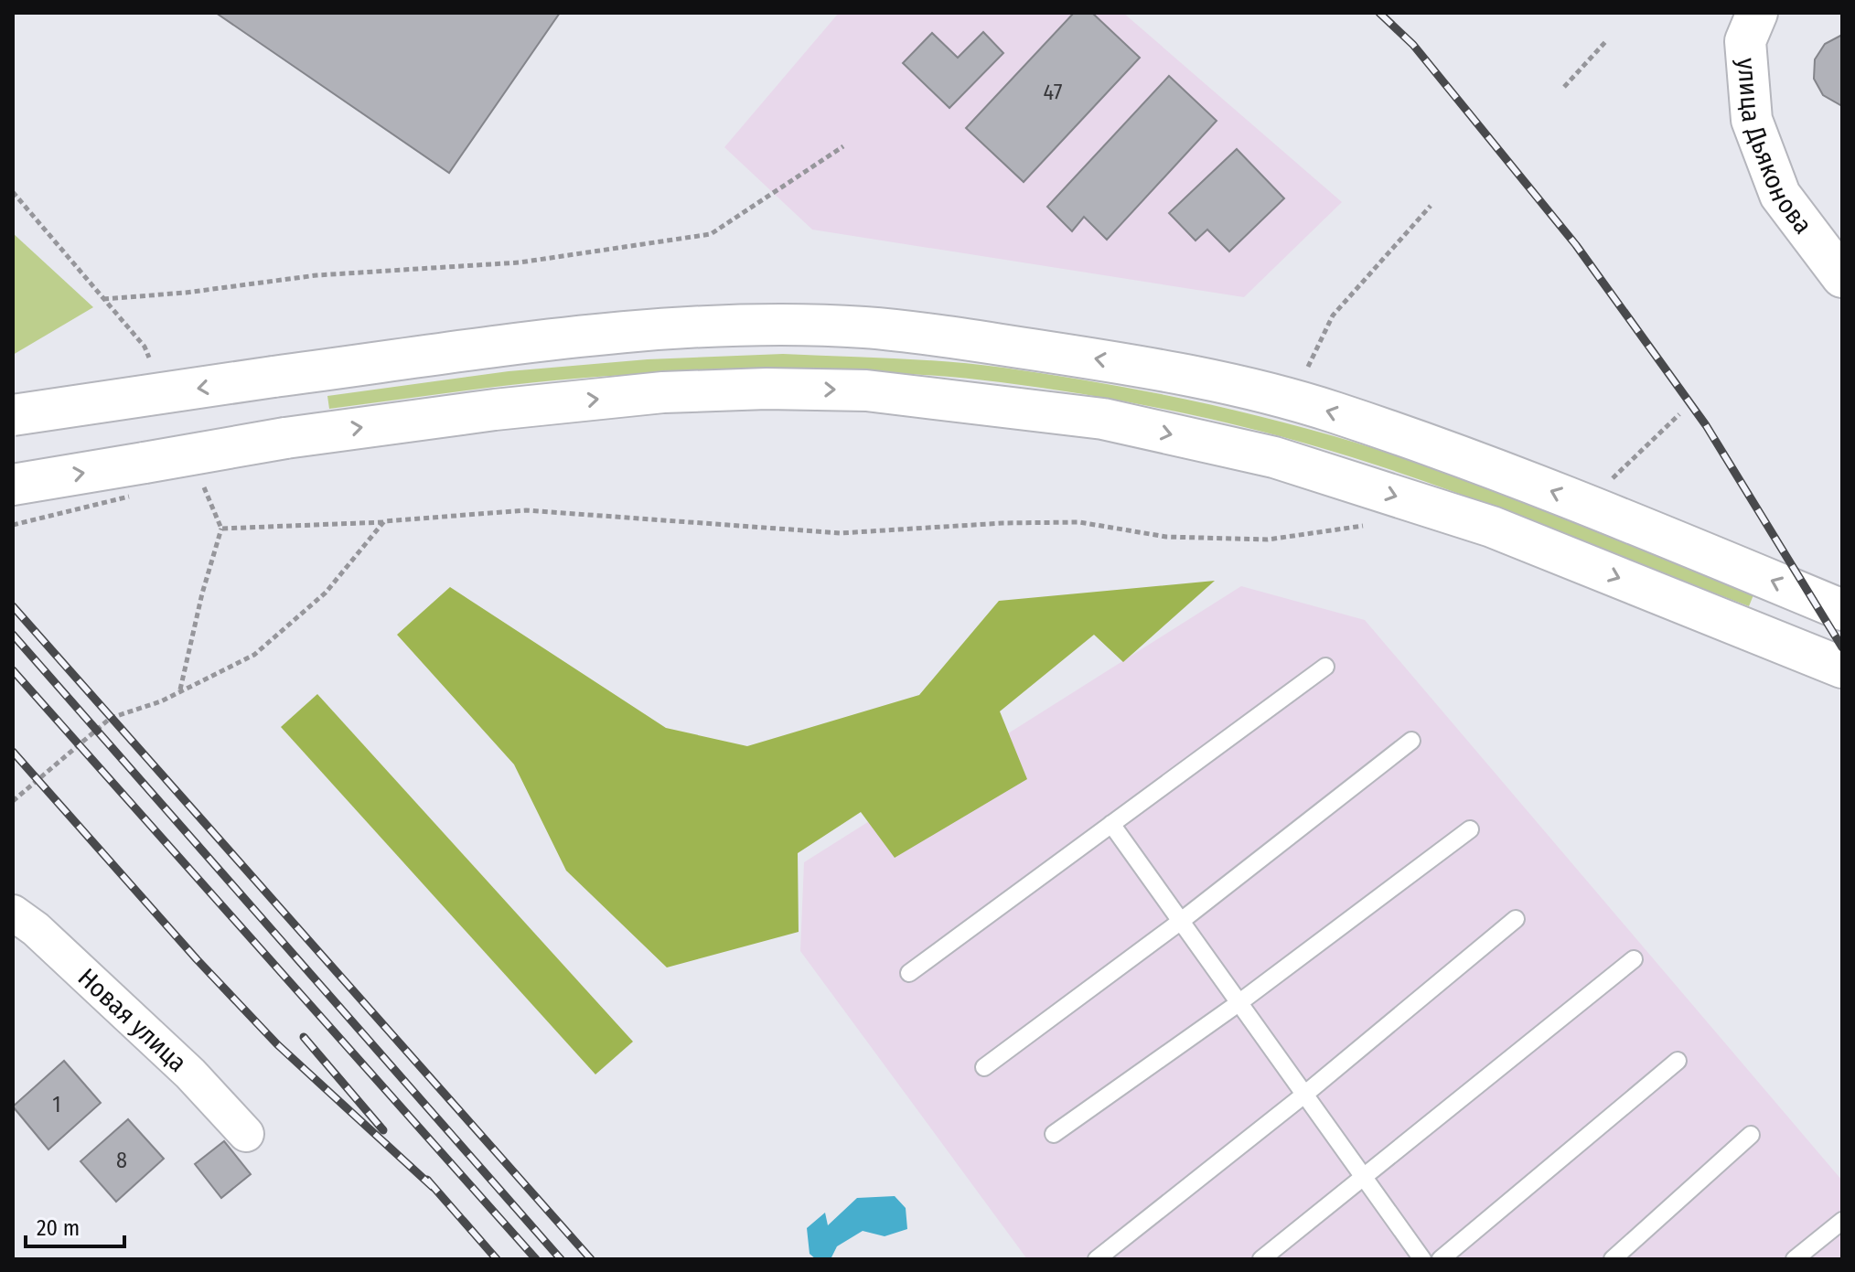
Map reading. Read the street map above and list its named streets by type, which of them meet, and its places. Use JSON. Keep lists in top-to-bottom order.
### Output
{
  "streets": {
    "main road": ["улица Дьяконова"],
    "street": ["Новая улица"]
  },
  "house_numbers": ["47", "1", "8"],
  "scale_bar": "20 m"
}
